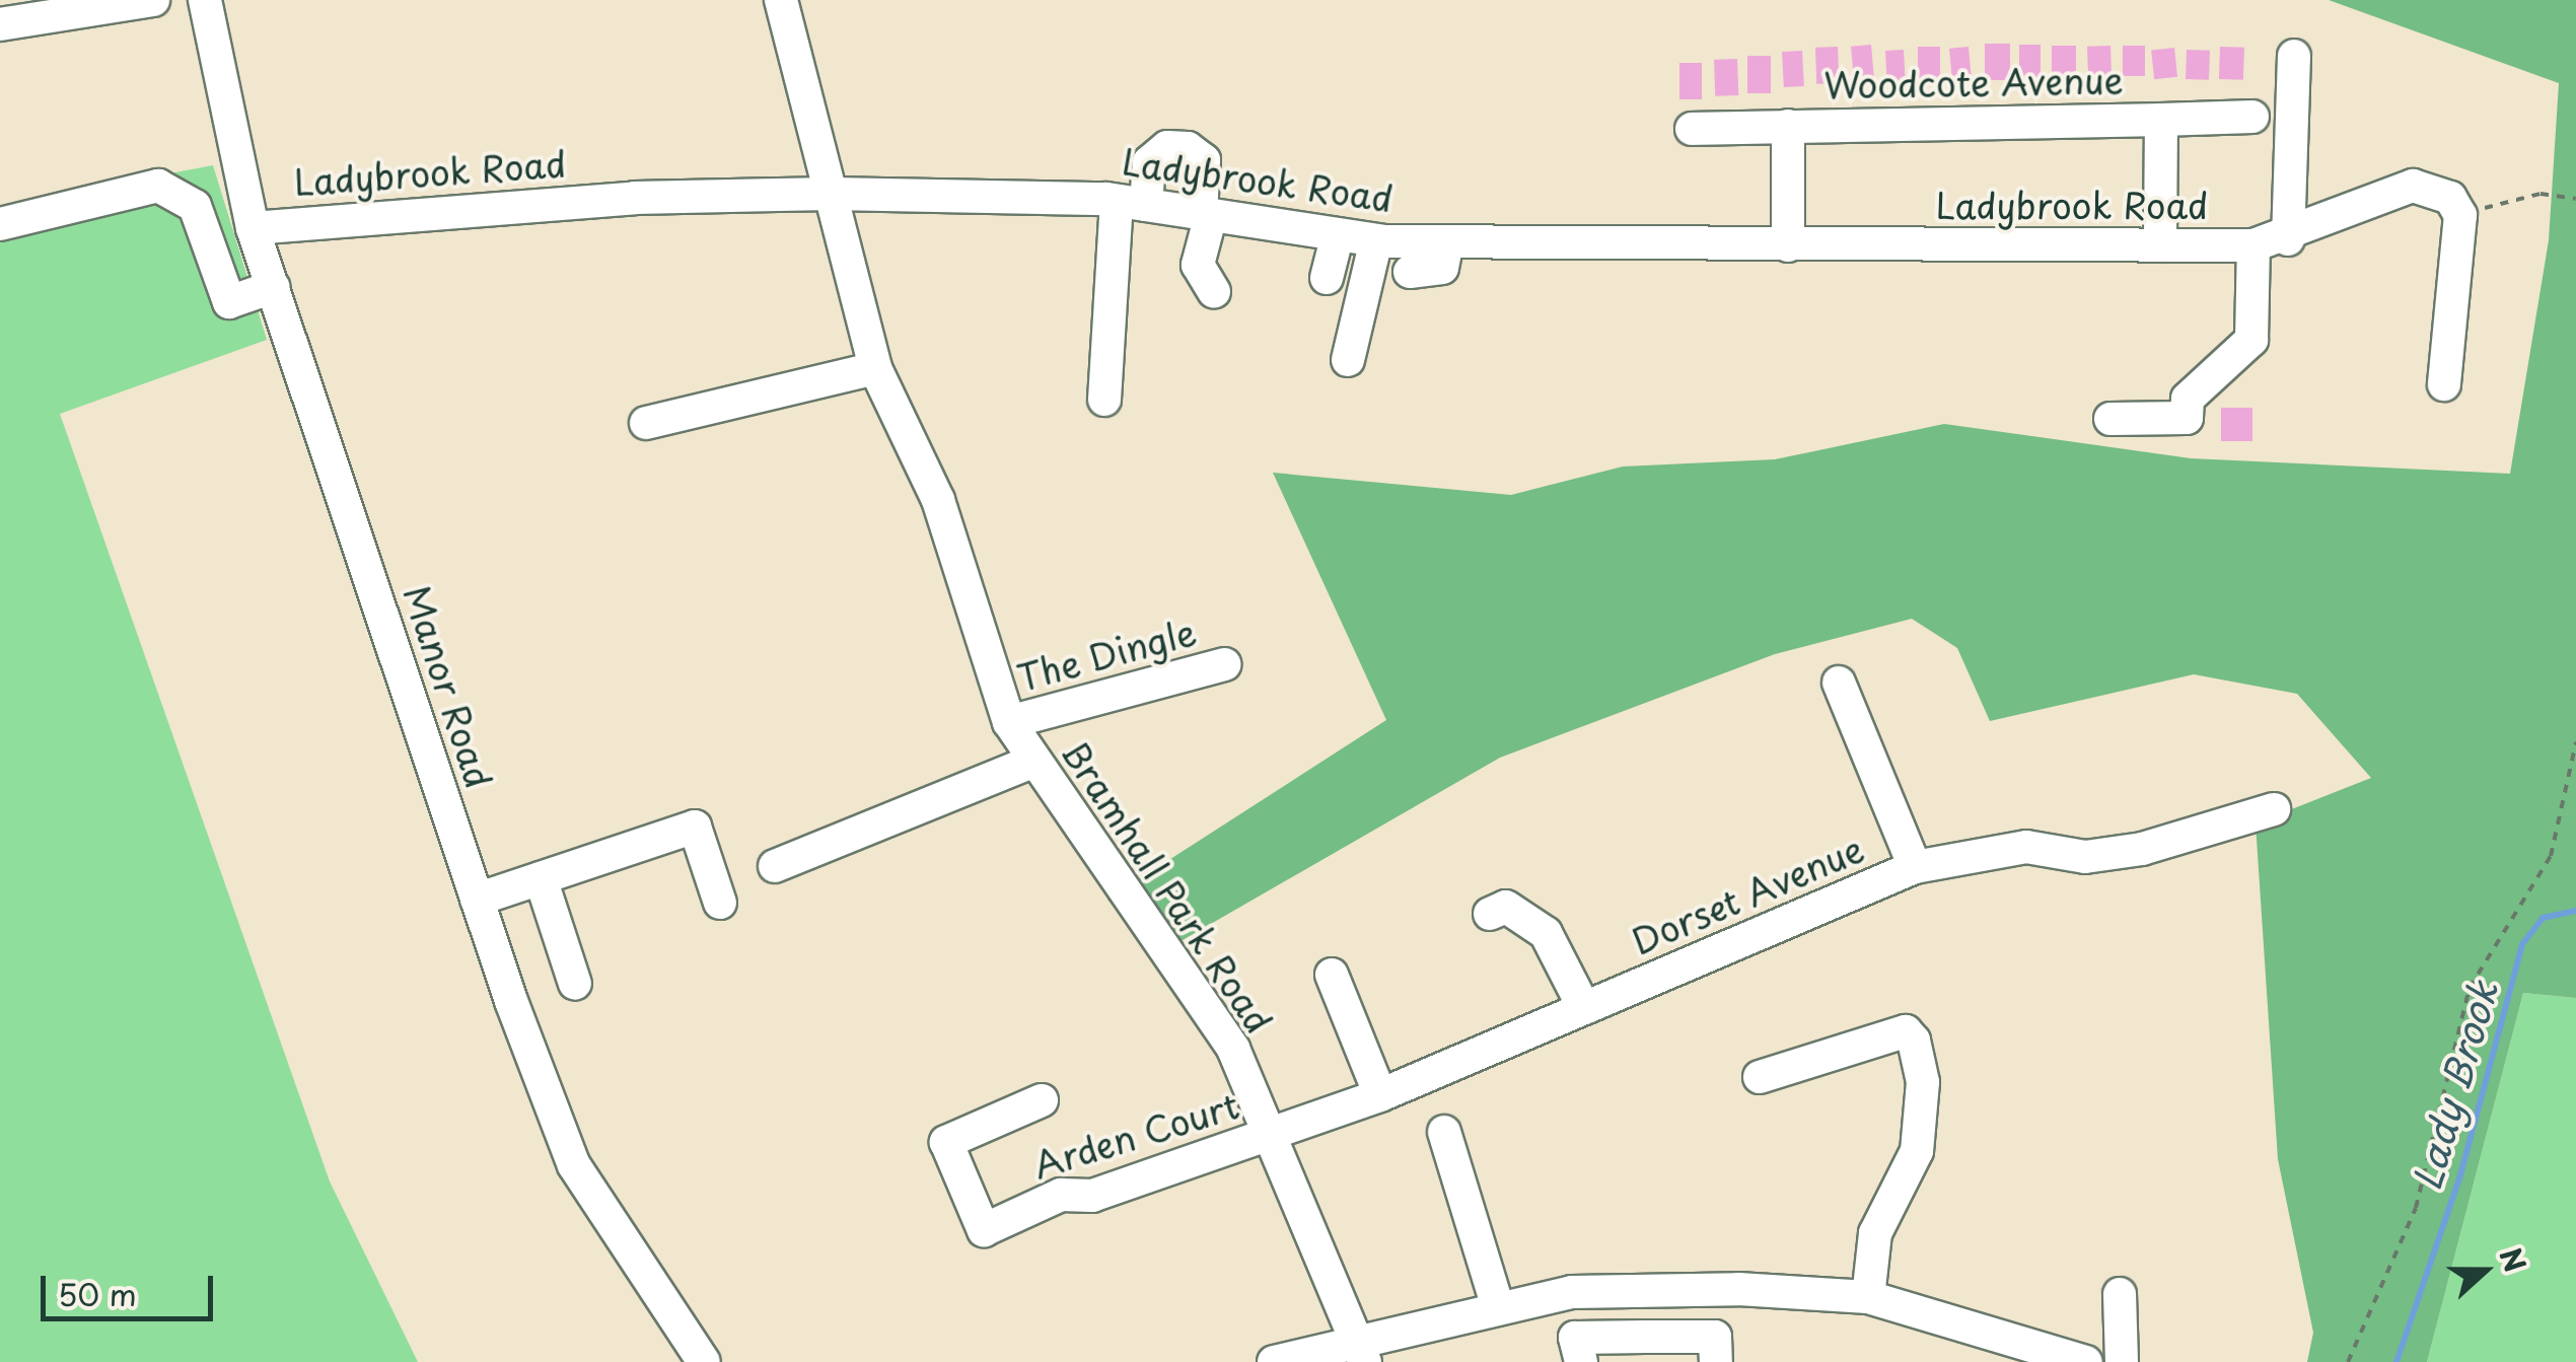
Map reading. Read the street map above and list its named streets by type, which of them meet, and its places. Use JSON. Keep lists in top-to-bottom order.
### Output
{
  "streets": {
    "street": [
      "Woodcote Avenue",
      "Ladybrook Road",
      "The Dingle",
      "Manor Road",
      "Bramhall Park Road",
      "Dorset Avenue",
      "Arden Court"
    ]
  },
  "crossings": [
    ["Woodcote Avenue", "Ladybrook Road"],
    ["Ladybrook Road", "Manor Road"],
    ["Ladybrook Road", "Bramhall Park Road"],
    ["The Dingle", "Bramhall Park Road"],
    ["Bramhall Park Road", "Dorset Avenue"],
    ["Bramhall Park Road", "Arden Court"],
    ["Dorset Avenue", "Arden Court"]
  ],
  "water": ["Lady Brook"],
  "scale_bar": "50 m",
  "north": "right"
}
